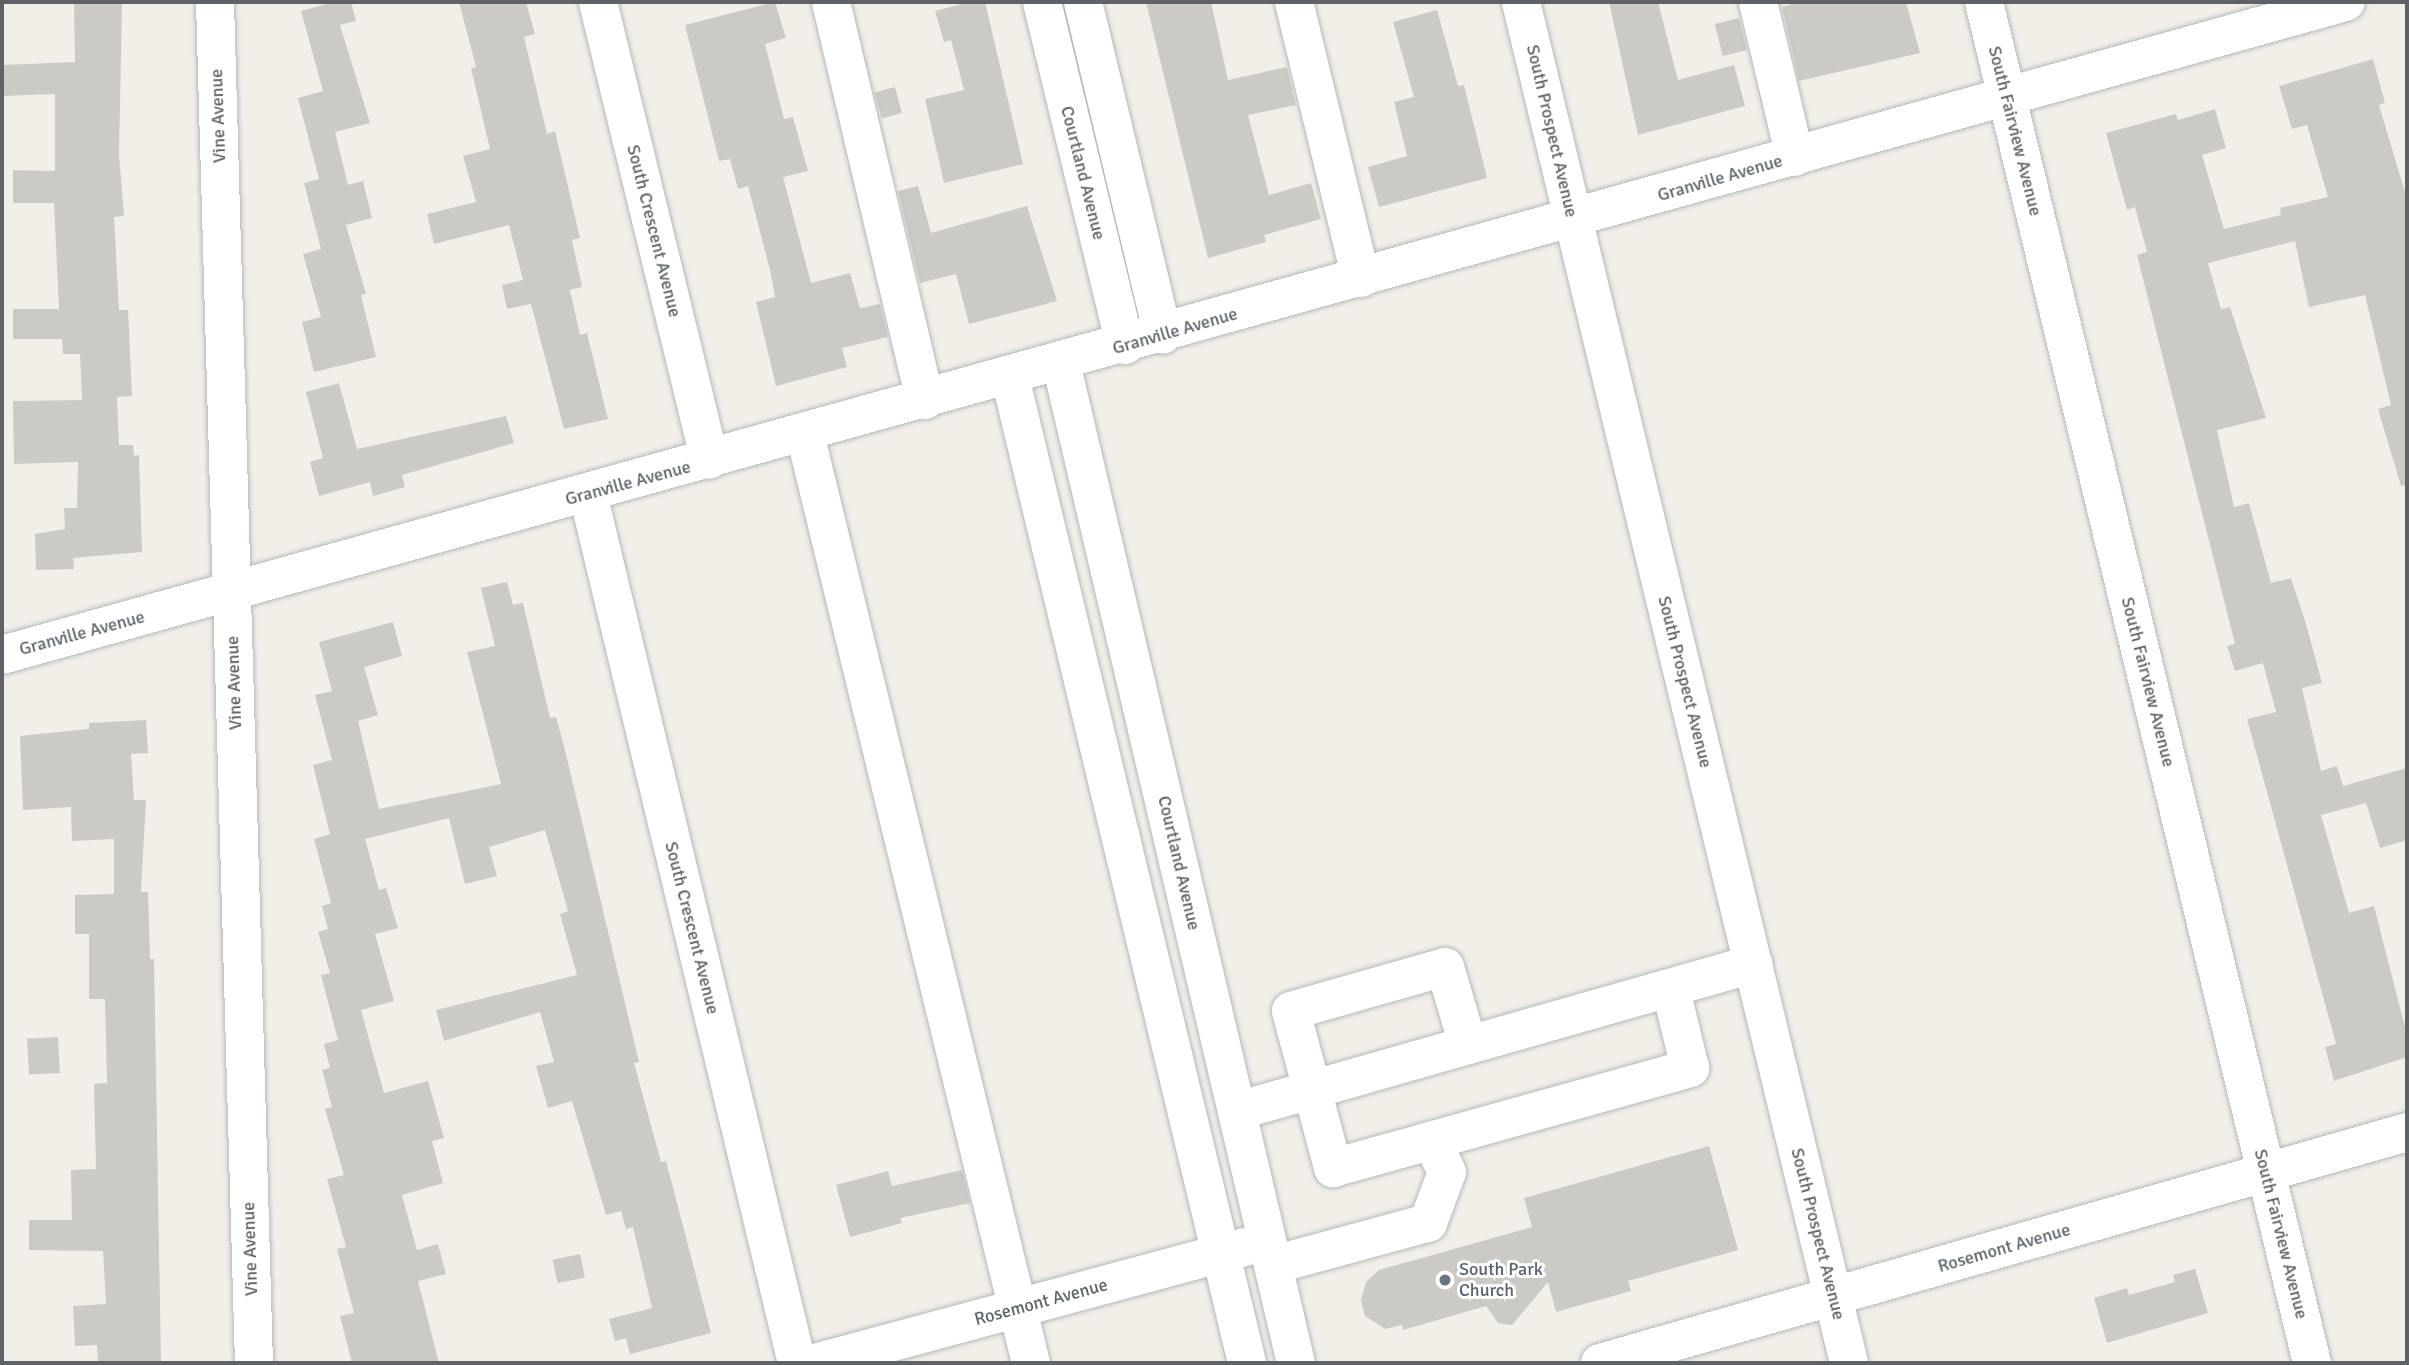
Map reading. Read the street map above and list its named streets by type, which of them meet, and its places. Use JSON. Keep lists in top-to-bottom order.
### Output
{
  "streets": {
    "street": [
      "Vine Avenue",
      "South Prospect Avenue",
      "South Fairview Avenue",
      "Courtland Avenue",
      "Granville Avenue",
      "South Crescent Avenue",
      "Rosemont Avenue"
    ]
  },
  "crossings": [
    ["Vine Avenue", "Granville Avenue"],
    ["South Prospect Avenue", "Granville Avenue"],
    ["South Prospect Avenue", "Rosemont Avenue"],
    ["South Fairview Avenue", "Granville Avenue"],
    ["South Fairview Avenue", "Rosemont Avenue"],
    ["Courtland Avenue", "Granville Avenue"],
    ["Courtland Avenue", "Rosemont Avenue"],
    ["Granville Avenue", "South Crescent Avenue"]
  ],
  "places": ["South Park Church"]
}
